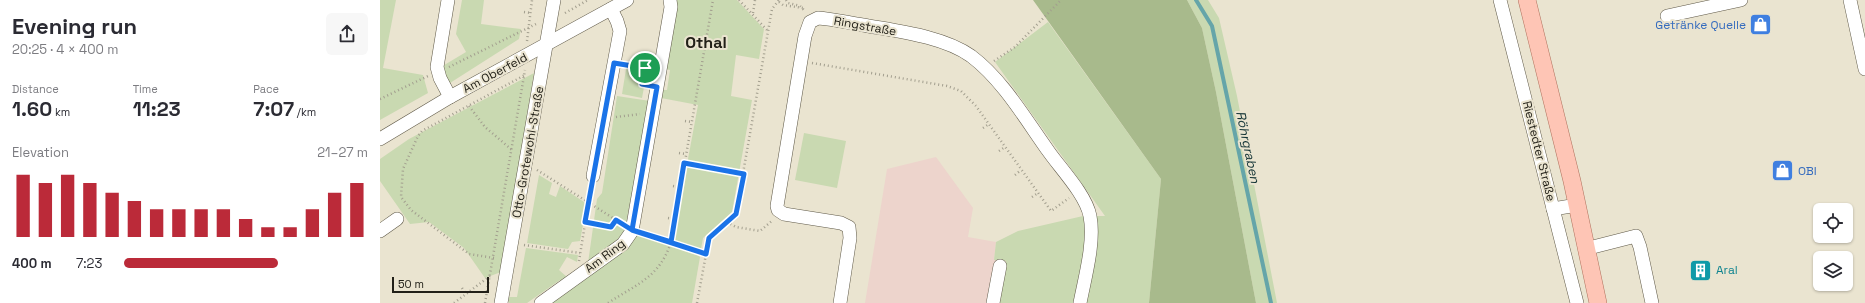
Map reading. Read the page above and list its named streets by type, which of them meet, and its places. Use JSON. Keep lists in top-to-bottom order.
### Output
{
  "streets": {
    "main road": ["Riestedter Straße"],
    "street": [
      "Ringstraße",
      "Am Oberfeld",
      "Otto-Grotewohl-Straße",
      "Am Ring"
    ]
  },
  "crossings": [
    ["Am Oberfeld", "Otto-Grotewohl-Straße"]
  ],
  "districts": ["Othal"],
  "water": ["Röhrgraben"],
  "places": {
    "shop": ["Getränke Quelle", "OBI"],
    "building": ["Aral"]
  },
  "scale_bar": "50 m",
  "page": {
    "heading": ["Evening run", "20:25 · 4 × 400 m"],
    "stats": [
      ["Distance", "1.60 km"],
      ["Time", "11:23"],
      ["Pace", "7:07 /km"]
    ],
    "chart": ["Elevation", "21–27 m"],
    "list": [
      {
        "name": "400 m",
        "note": "7:23"
      }
    ],
    "scale": "50 m"
  }
}
